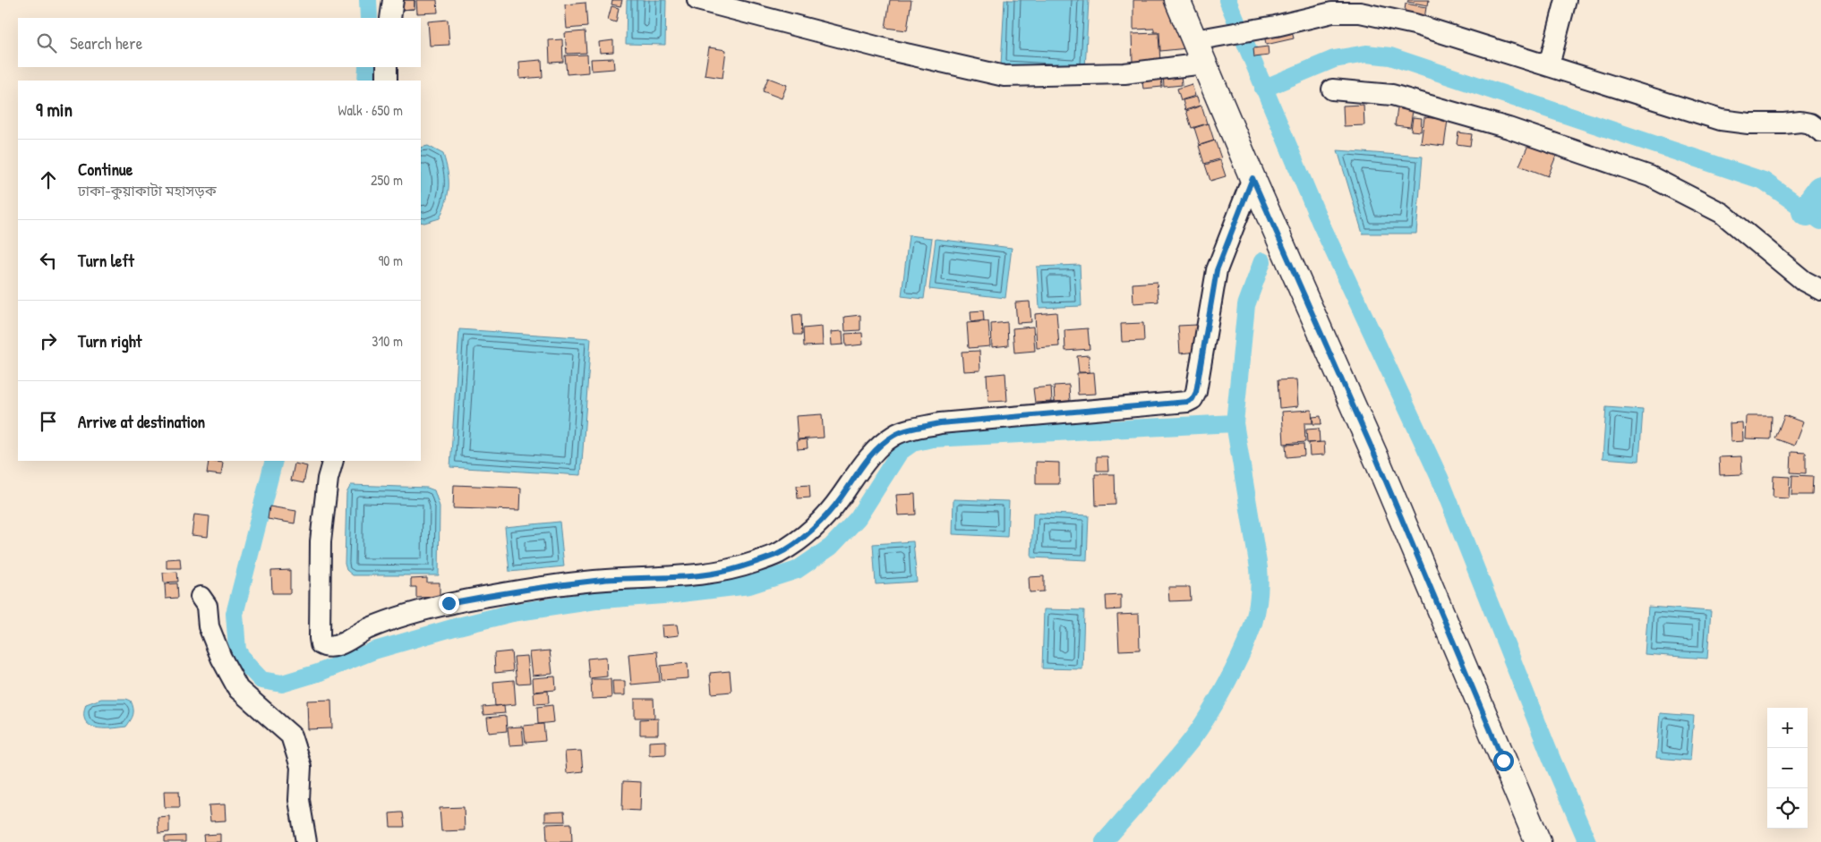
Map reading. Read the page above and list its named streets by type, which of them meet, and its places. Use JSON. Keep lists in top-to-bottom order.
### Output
{
  "page": {
    "search": "Search here",
    "heading": ["9 min", "Walk · 650 m"],
    "list": [
      ["Continue", "ঢাকা-কুয়াকাটা মহাসড়ক", "250 m"],
      ["Turn left", "90 m"],
      ["Turn right", "310 m"],
      "Arrive at destination"
    ],
    "map_buttons": ["+", "−"]
  }
}
